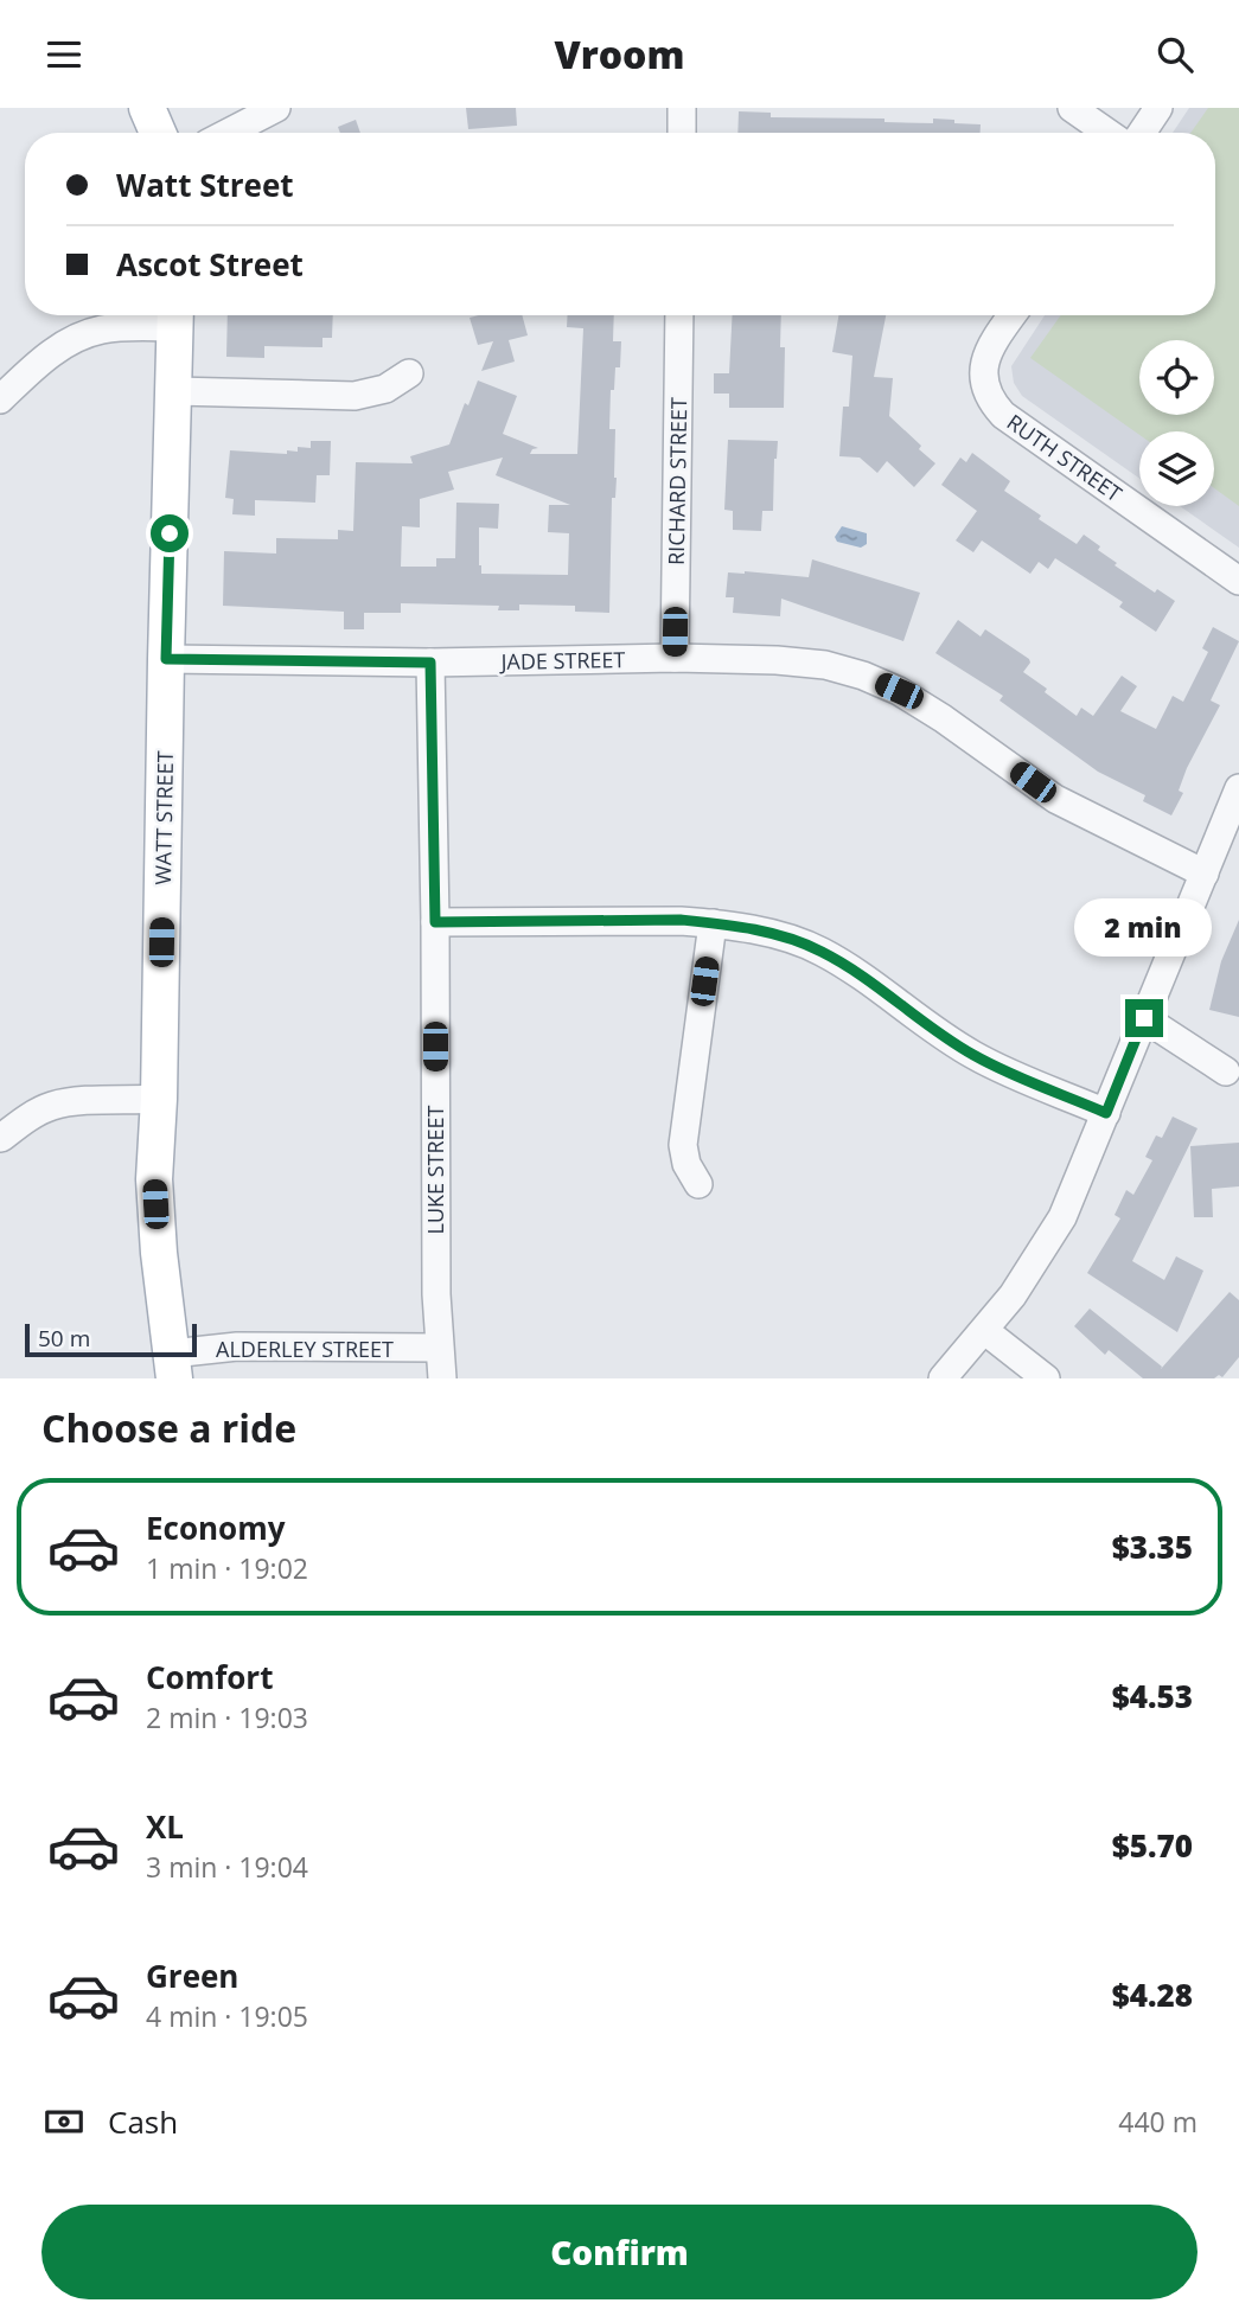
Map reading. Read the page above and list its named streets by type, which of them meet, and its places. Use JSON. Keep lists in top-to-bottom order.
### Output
{
  "streets": {
    "main road": ["WATT STREET"],
    "street": [
      "RUTH STREET",
      "RICHARD STREET",
      "JADE STREET",
      "LUKE STREET",
      "ALDERLEY STREET"
    ]
  },
  "crossings": [
    ["RICHARD STREET", "JADE STREET"],
    ["JADE STREET", "WATT STREET"],
    ["JADE STREET", "LUKE STREET"],
    ["WATT STREET", "ALDERLEY STREET"],
    ["LUKE STREET", "ALDERLEY STREET"]
  ],
  "scale_bar": "50 m",
  "page": {
    "header": "Vroom",
    "banner": ["Watt Street", "Ascot Street"],
    "bubble": "2 min",
    "scale": "50 m",
    "heading": "Choose a ride",
    "list": [
      {
        "name": "Economy",
        "note": "1 min · 19:02",
        "value": "$3.35"
      },
      {
        "name": "Comfort",
        "note": "2 min · 19:03",
        "value": "$4.53"
      },
      {
        "name": "XL",
        "note": "3 min · 19:04",
        "value": "$5.70"
      },
      {
        "name": "Green",
        "note": "4 min · 19:05",
        "value": "$4.28"
      }
    ],
    "pay": ["Cash", "440 m"],
    "buttons": "Confirm"
  }
}
